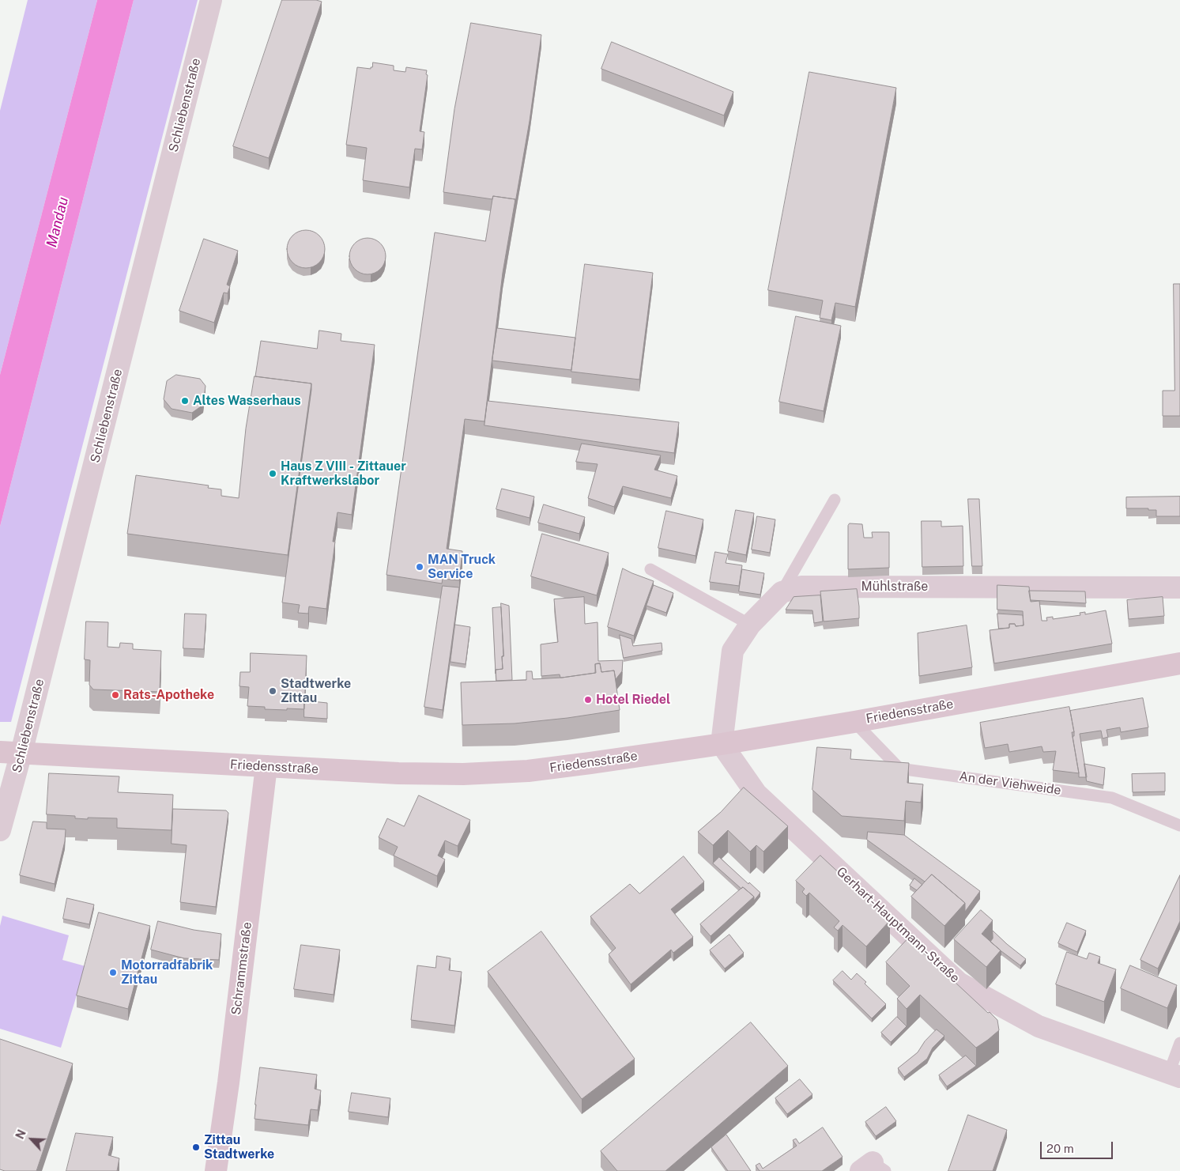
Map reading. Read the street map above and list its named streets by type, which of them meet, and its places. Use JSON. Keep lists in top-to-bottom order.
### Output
{
  "streets": {
    "main road": ["Friedensstraße", "Schrammstraße"],
    "street": ["Schliebenstraße", "Mühlstraße", "Gerhart-Hauptmann-Straße"],
    "lane": ["An der Viehweide"]
  },
  "crossings": [
    ["Schliebenstraße", "Friedensstraße"],
    ["Friedensstraße", "An der Viehweide"],
    ["Friedensstraße", "Gerhart-Hauptmann-Straße"],
    ["Friedensstraße", "Schrammstraße"]
  ],
  "water": ["Mandau"],
  "places": [
    "Altes Wasserhaus",
    "Haus Z VIII - Zittauer Kraftwerkslabor",
    "MAN Truck Service",
    "Stadtwerke Zittau",
    "Rats-Apotheke",
    "Hotel Riedel",
    "Motorradfabrik Zittau",
    "Zittau Stadtwerke"
  ],
  "scale_bar": "20 m",
  "north": "top left"
}
